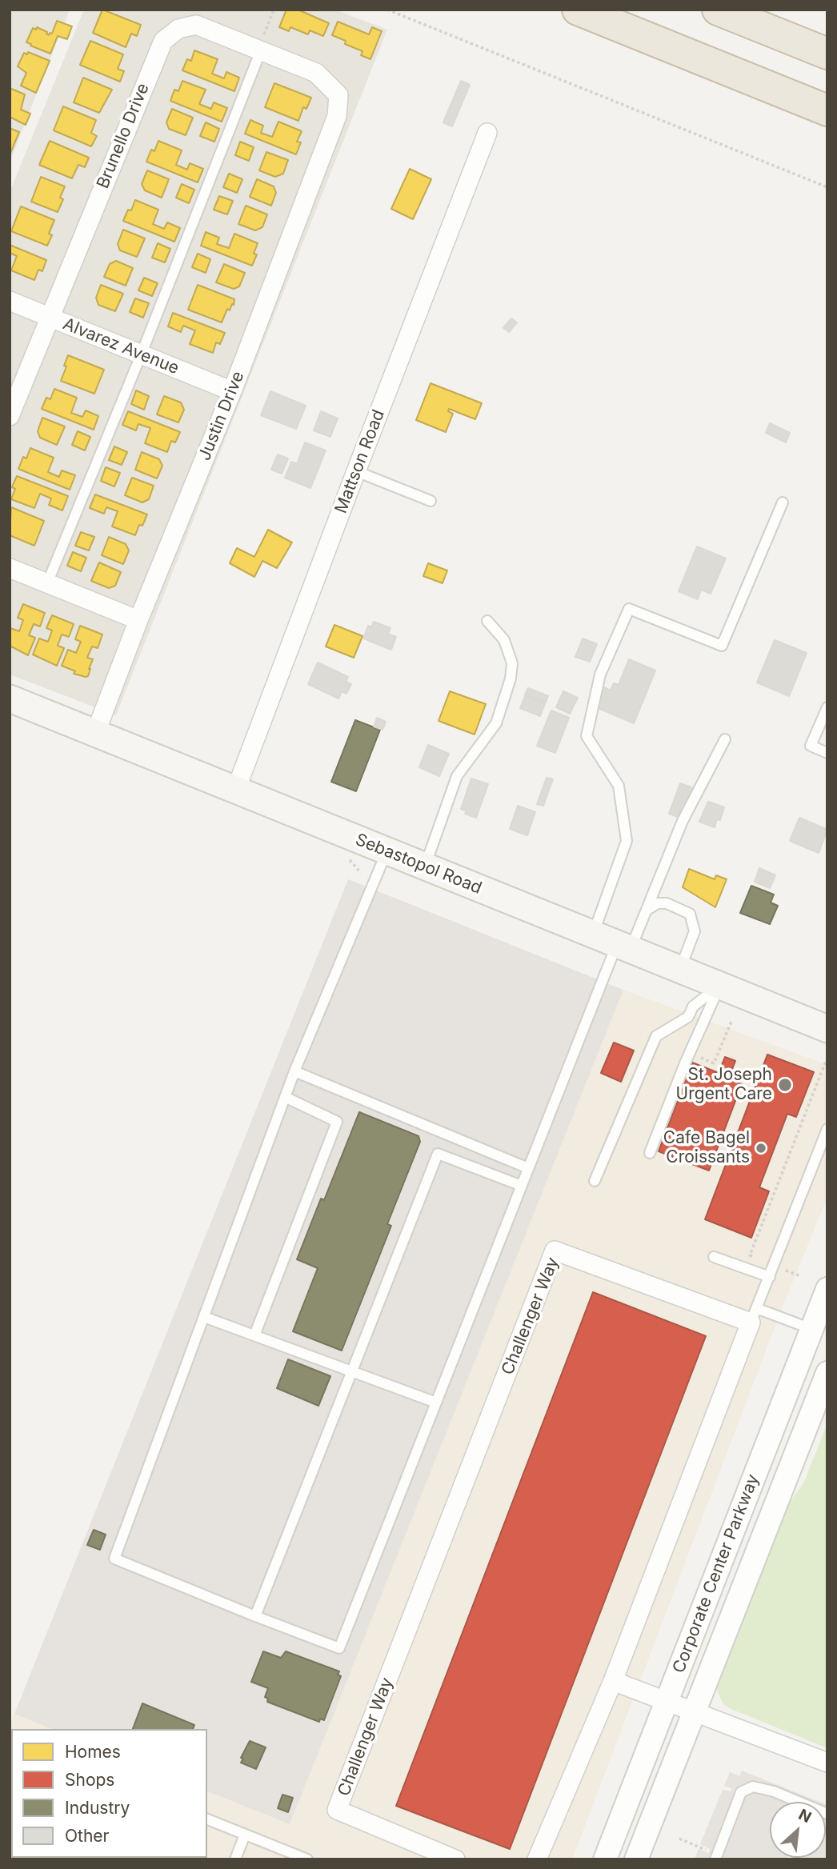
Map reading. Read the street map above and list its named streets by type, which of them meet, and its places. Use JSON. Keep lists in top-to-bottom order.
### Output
{
  "streets": {
    "main road": ["Sebastopol Road"],
    "street": [
      "Brunello Drive",
      "Alvarez Avenue",
      "Justin Drive",
      "Mattson Road",
      "Challenger Way",
      "Corporate Center Parkway"
    ]
  },
  "crossings": [
    ["Brunello Drive", "Alvarez Avenue"],
    ["Brunello Drive", "Justin Drive"],
    ["Alvarez Avenue", "Justin Drive"],
    ["Justin Drive", "Sebastopol Road"],
    ["Mattson Road", "Sebastopol Road"]
  ],
  "places": ["St. Joseph Urgent Care", "Cafe Bagel Croissants"],
  "legend": [
    "Homes",
    "Shops",
    "Industry",
    "Other"
  ],
  "north": "top right"
}
